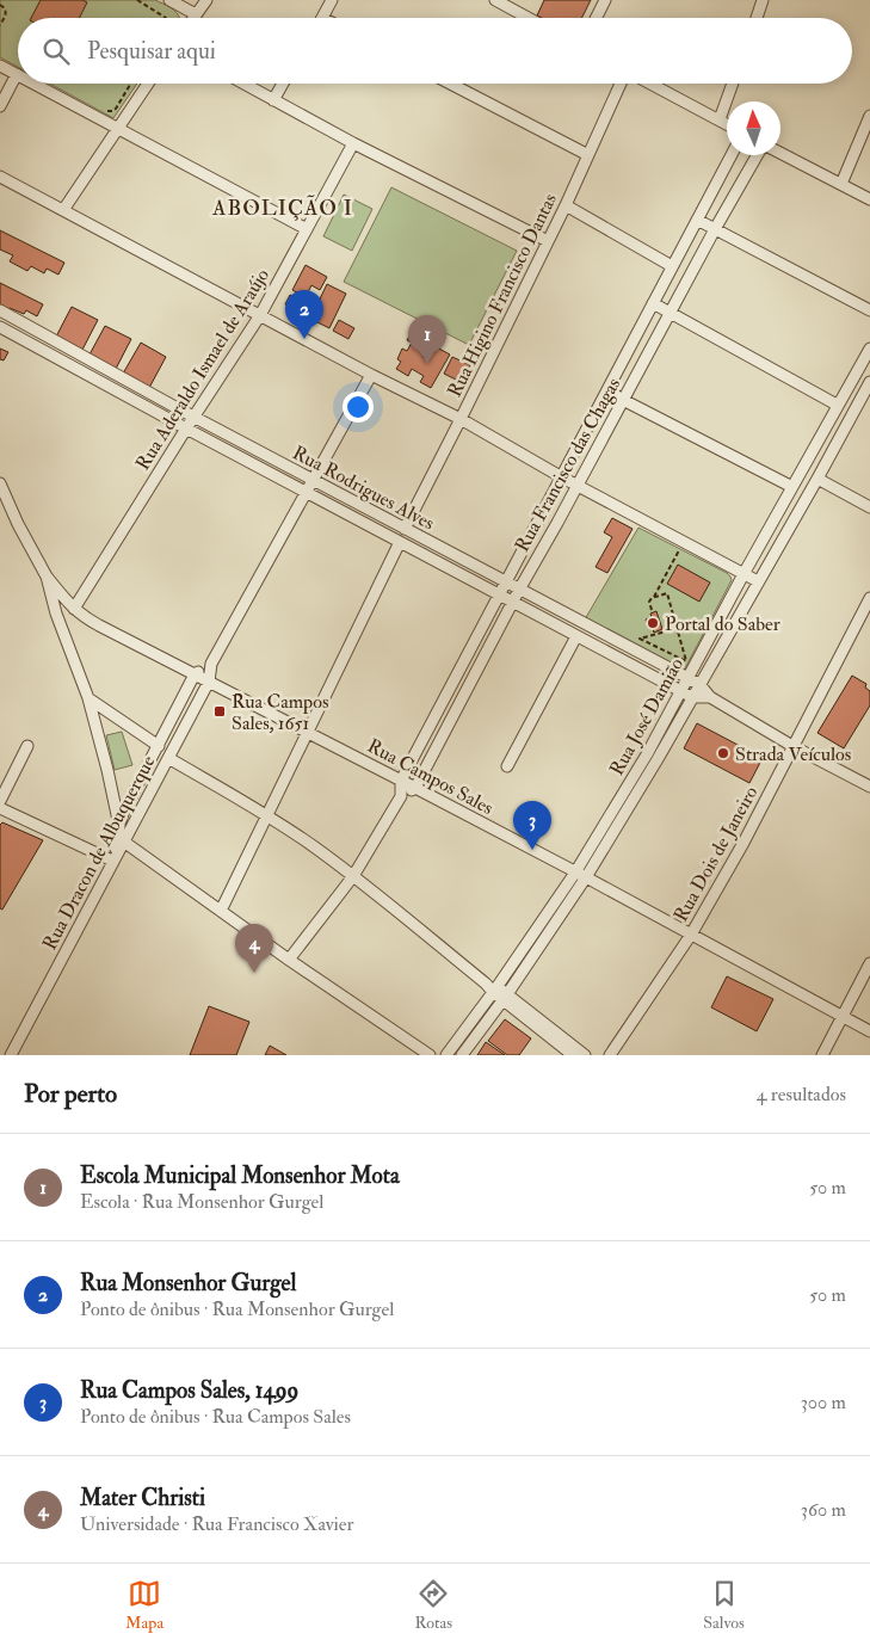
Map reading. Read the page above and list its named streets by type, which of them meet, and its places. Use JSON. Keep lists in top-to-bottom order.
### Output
{
  "streets": {
    "street": [
      "Rua Higino Francisco Dantas",
      "Rua Aderaldo Ismael de Araújo",
      "Rua Francisco das Chagas",
      "Rua Rodrigues Alves",
      "Rua José Damião",
      "Rua Campos Sales",
      "Rua Dracon de Albuquerque",
      "Rua Dois de Janeiro"
    ]
  },
  "crossings": [
    ["Rua Higino Francisco Dantas", "Rua Rodrigues Alves"],
    ["Rua Aderaldo Ismael de Araújo", "Rua Rodrigues Alves"],
    ["Rua Aderaldo Ismael de Araújo", "Rua Campos Sales"],
    ["Rua Francisco das Chagas", "Rua Rodrigues Alves"],
    ["Rua Francisco das Chagas", "Rua Campos Sales"],
    ["Rua Rodrigues Alves", "Rua José Damião"],
    ["Rua Rodrigues Alves", "Rua Dracon de Albuquerque"],
    ["Rua Rodrigues Alves", "Rua Dois de Janeiro"],
    ["Rua José Damião", "Rua Campos Sales"],
    ["Rua Campos Sales", "Rua Dracon de Albuquerque"],
    ["Rua Campos Sales", "Rua Dois de Janeiro"]
  ],
  "districts": ["ABOLIÇÃO I"],
  "places": {
    "other": ["Portal do Saber", "Strada Veículos"],
    "transit": ["Rua Campos Sales, 1651"]
  },
  "north": "top",
  "page": {
    "search": "Pesquisar aqui",
    "pins": [
      "2",
      "1",
      "3",
      "4"
    ],
    "heading": ["Por perto", "4 resultados"],
    "list": [
      {
        "mark": "1",
        "name": "Escola Municipal Monsenhor Mota",
        "note": "Escola · Rua Monsenhor Gurgel",
        "value": "50 m"
      },
      {
        "mark": "2",
        "name": "Rua Monsenhor Gurgel",
        "note": "Ponto de ônibus · Rua Monsenhor Gurgel",
        "value": "50 m"
      },
      {
        "mark": "3",
        "name": "Rua Campos Sales, 1499",
        "note": "Ponto de ônibus · Rua Campos Sales",
        "value": "300 m"
      },
      {
        "mark": "4",
        "name": "Mater Christi",
        "note": "Universidade · Rua Francisco Xavier",
        "value": "360 m"
      }
    ],
    "nav": ["Mapa", "Rotas", "Salvos"]
  }
}
